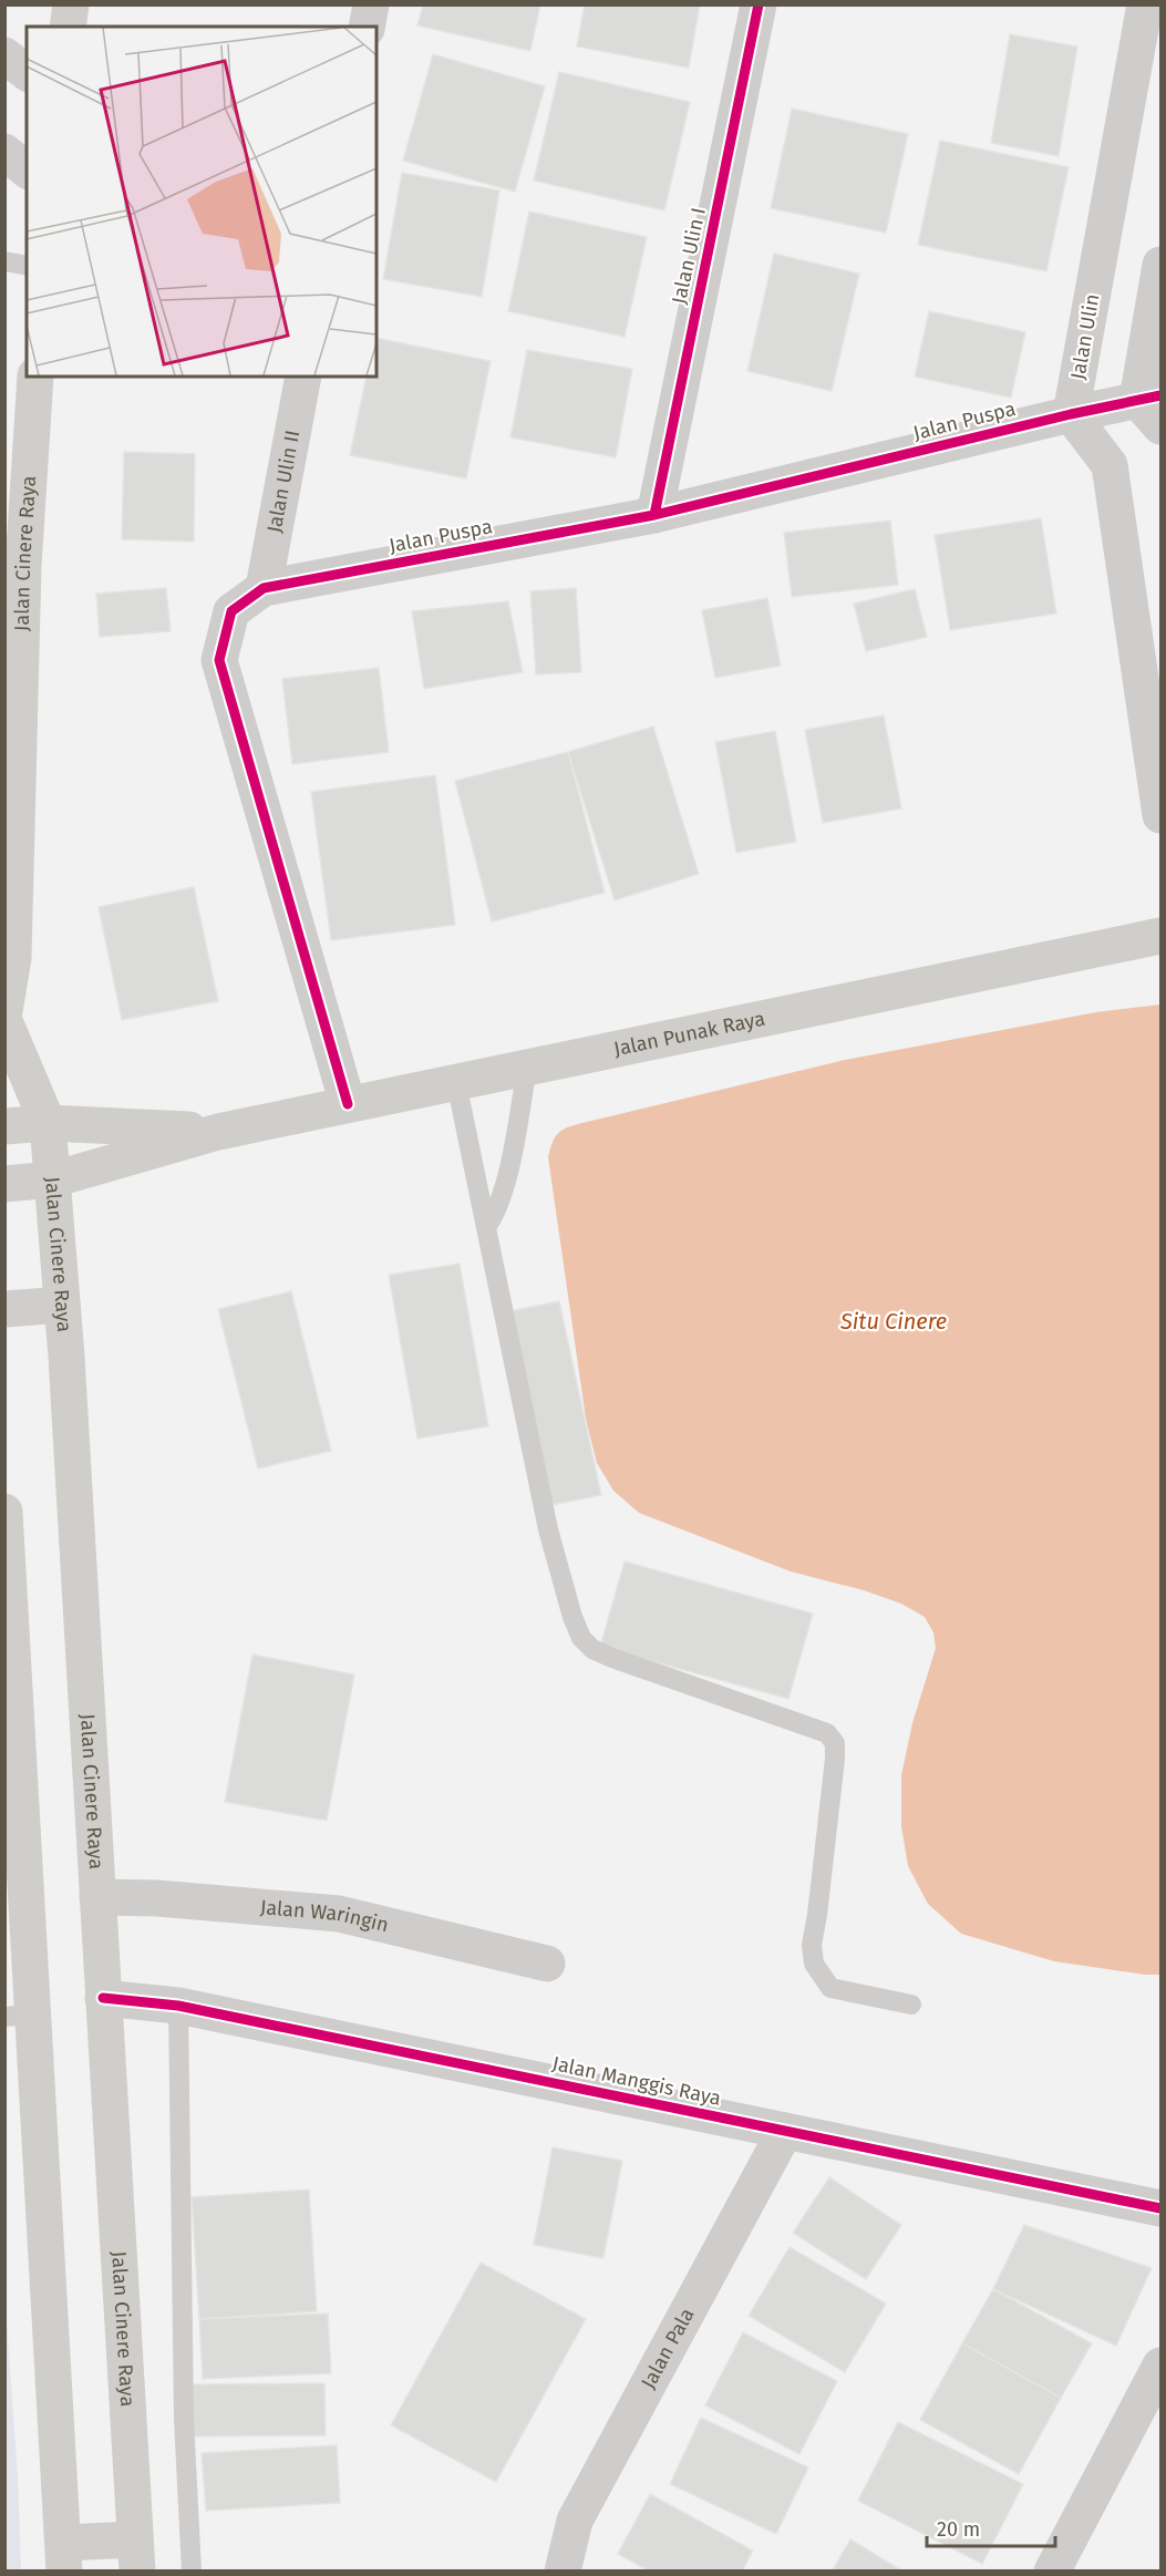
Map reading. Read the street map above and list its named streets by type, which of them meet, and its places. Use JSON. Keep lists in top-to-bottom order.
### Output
{
  "streets": {
    "main road": ["Jalan Cinere Raya", "Jalan Punak Raya"],
    "street": [
      "Jalan Ulin I",
      "Jalan Ulin",
      "Jalan Puspa",
      "Jalan Ulin II",
      "Jalan Waringin",
      "Jalan Manggis Raya",
      "Jalan Pala"
    ]
  },
  "crossings": [
    ["Jalan Ulin I", "Jalan Puspa"],
    ["Jalan Ulin", "Jalan Puspa"],
    ["Jalan Puspa", "Jalan Ulin II"],
    ["Jalan Puspa", "Jalan Punak Raya"],
    ["Jalan Cinere Raya", "Jalan Punak Raya"],
    ["Jalan Cinere Raya", "Jalan Waringin"],
    ["Jalan Cinere Raya", "Jalan Manggis Raya"],
    ["Jalan Manggis Raya", "Jalan Pala"]
  ],
  "water": ["Situ Cinere"],
  "scale_bar": "20 m"
}
